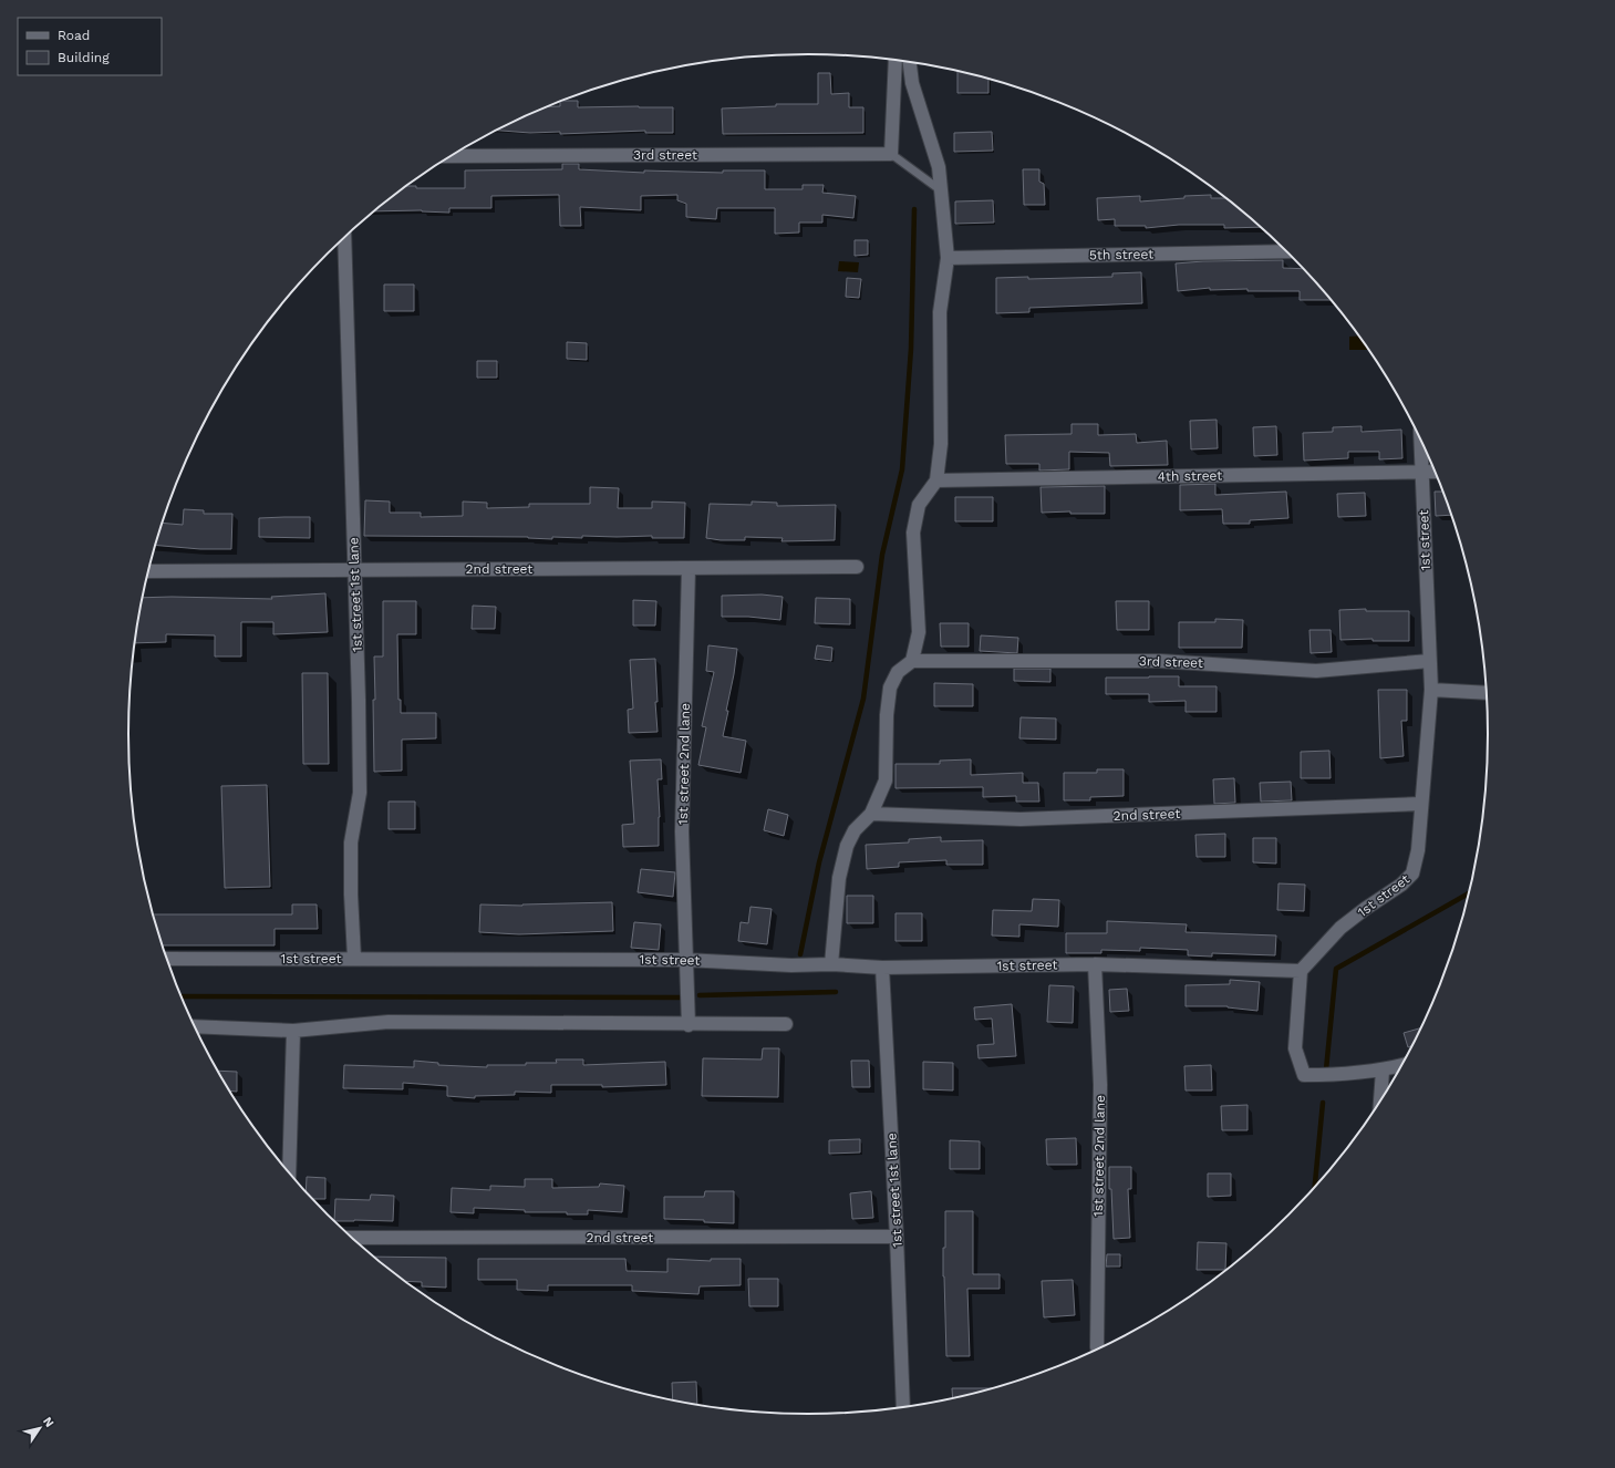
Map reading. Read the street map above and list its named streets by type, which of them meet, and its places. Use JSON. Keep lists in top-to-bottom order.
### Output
{
  "streets": {
    "street": [
      "3rd street",
      "5th street",
      "4th street",
      "1st street",
      "2nd street",
      "1st street 1st lane",
      "1st street 2nd lane"
    ]
  },
  "crossings": [
    ["3rd street", "1st street"],
    ["4th street", "1st street"],
    ["1st street", "2nd street"],
    ["1st street", "1st street 1st lane"],
    ["1st street", "1st street 2nd lane"],
    ["2nd street", "1st street 1st lane"],
    ["2nd street", "1st street 2nd lane"]
  ],
  "legend": ["Road", "Building"],
  "north": "top right"
}
